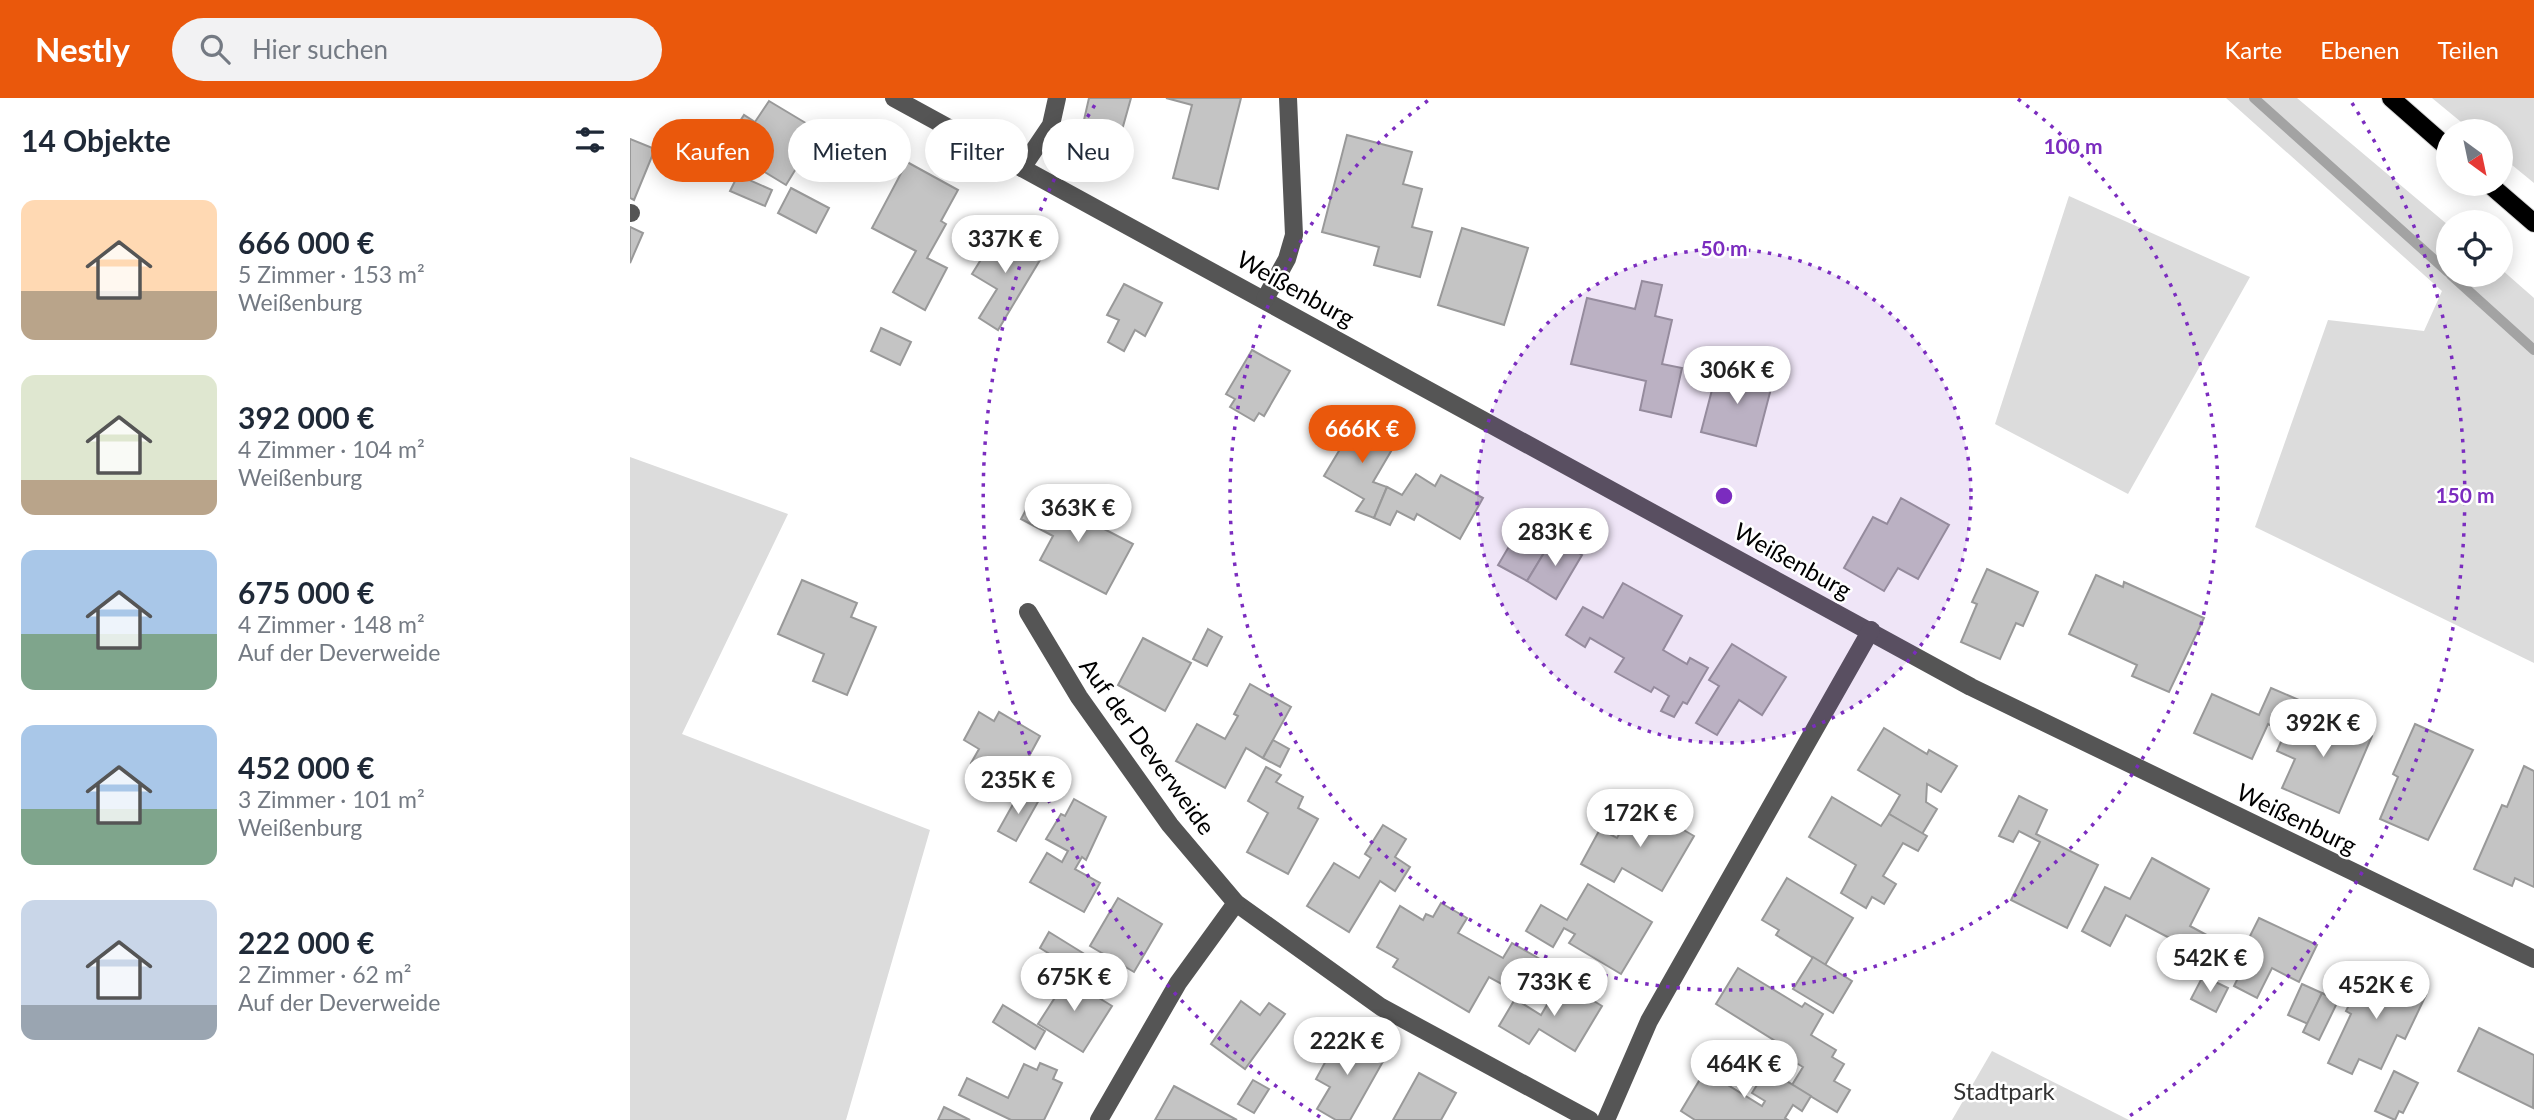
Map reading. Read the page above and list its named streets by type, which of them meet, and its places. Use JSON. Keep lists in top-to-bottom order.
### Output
{
  "streets": {
    "street": ["Weißenburg", "Auf der Deverweide"]
  },
  "parks": ["Stadtpark"],
  "north": "bottom right",
  "page": {
    "header": "Nestly",
    "search": "Hier suchen",
    "nav": ["Karte", "Ebenen", "Teilen"],
    "heading": "14 Objekte",
    "chip": [
      "Kaufen",
      "Mieten",
      "Filter",
      "Neu"
    ],
    "list": [
      {
        "name": "666 000 €",
        "note": "5 Zimmer · 153 m² · Weißenburg"
      },
      {
        "name": "392 000 €",
        "note": "4 Zimmer · 104 m² · Weißenburg"
      },
      {
        "name": "675 000 €",
        "note": "4 Zimmer · 148 m² · Auf der Deverweide"
      },
      {
        "name": "452 000 €",
        "note": "3 Zimmer · 101 m² · Weißenburg"
      },
      {
        "name": "222 000 €",
        "note": "2 Zimmer · 62 m² · Auf der Deverweide"
      }
    ],
    "price": [
      "337K €",
      "306K €",
      "666K €",
      "363K €",
      "283K €",
      "392K €",
      "235K €",
      "172K €",
      "542K €",
      "675K €",
      "733K €",
      "452K €",
      "222K €",
      "464K €"
    ]
  },
  "rings": ["100 m", "50 m", "150 m"]
}
